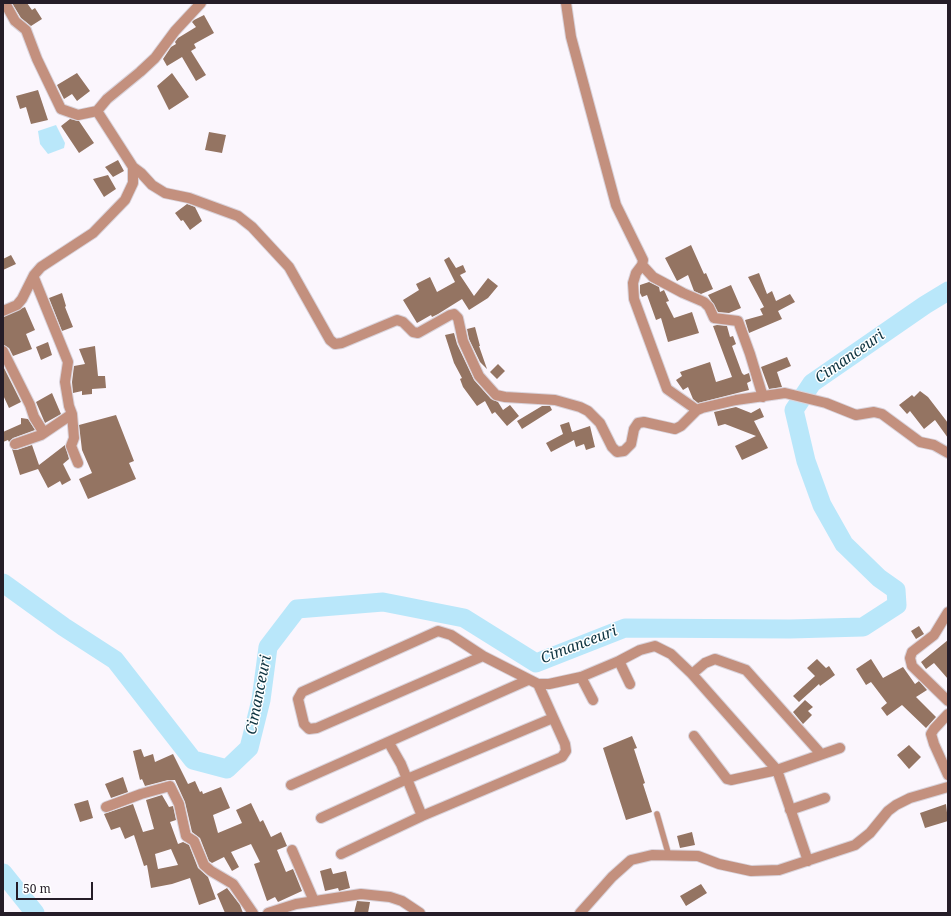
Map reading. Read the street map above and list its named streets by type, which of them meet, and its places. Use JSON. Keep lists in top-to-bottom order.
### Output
{
  "water": ["Cimanceuri"],
  "scale_bar": "50 m"
}
